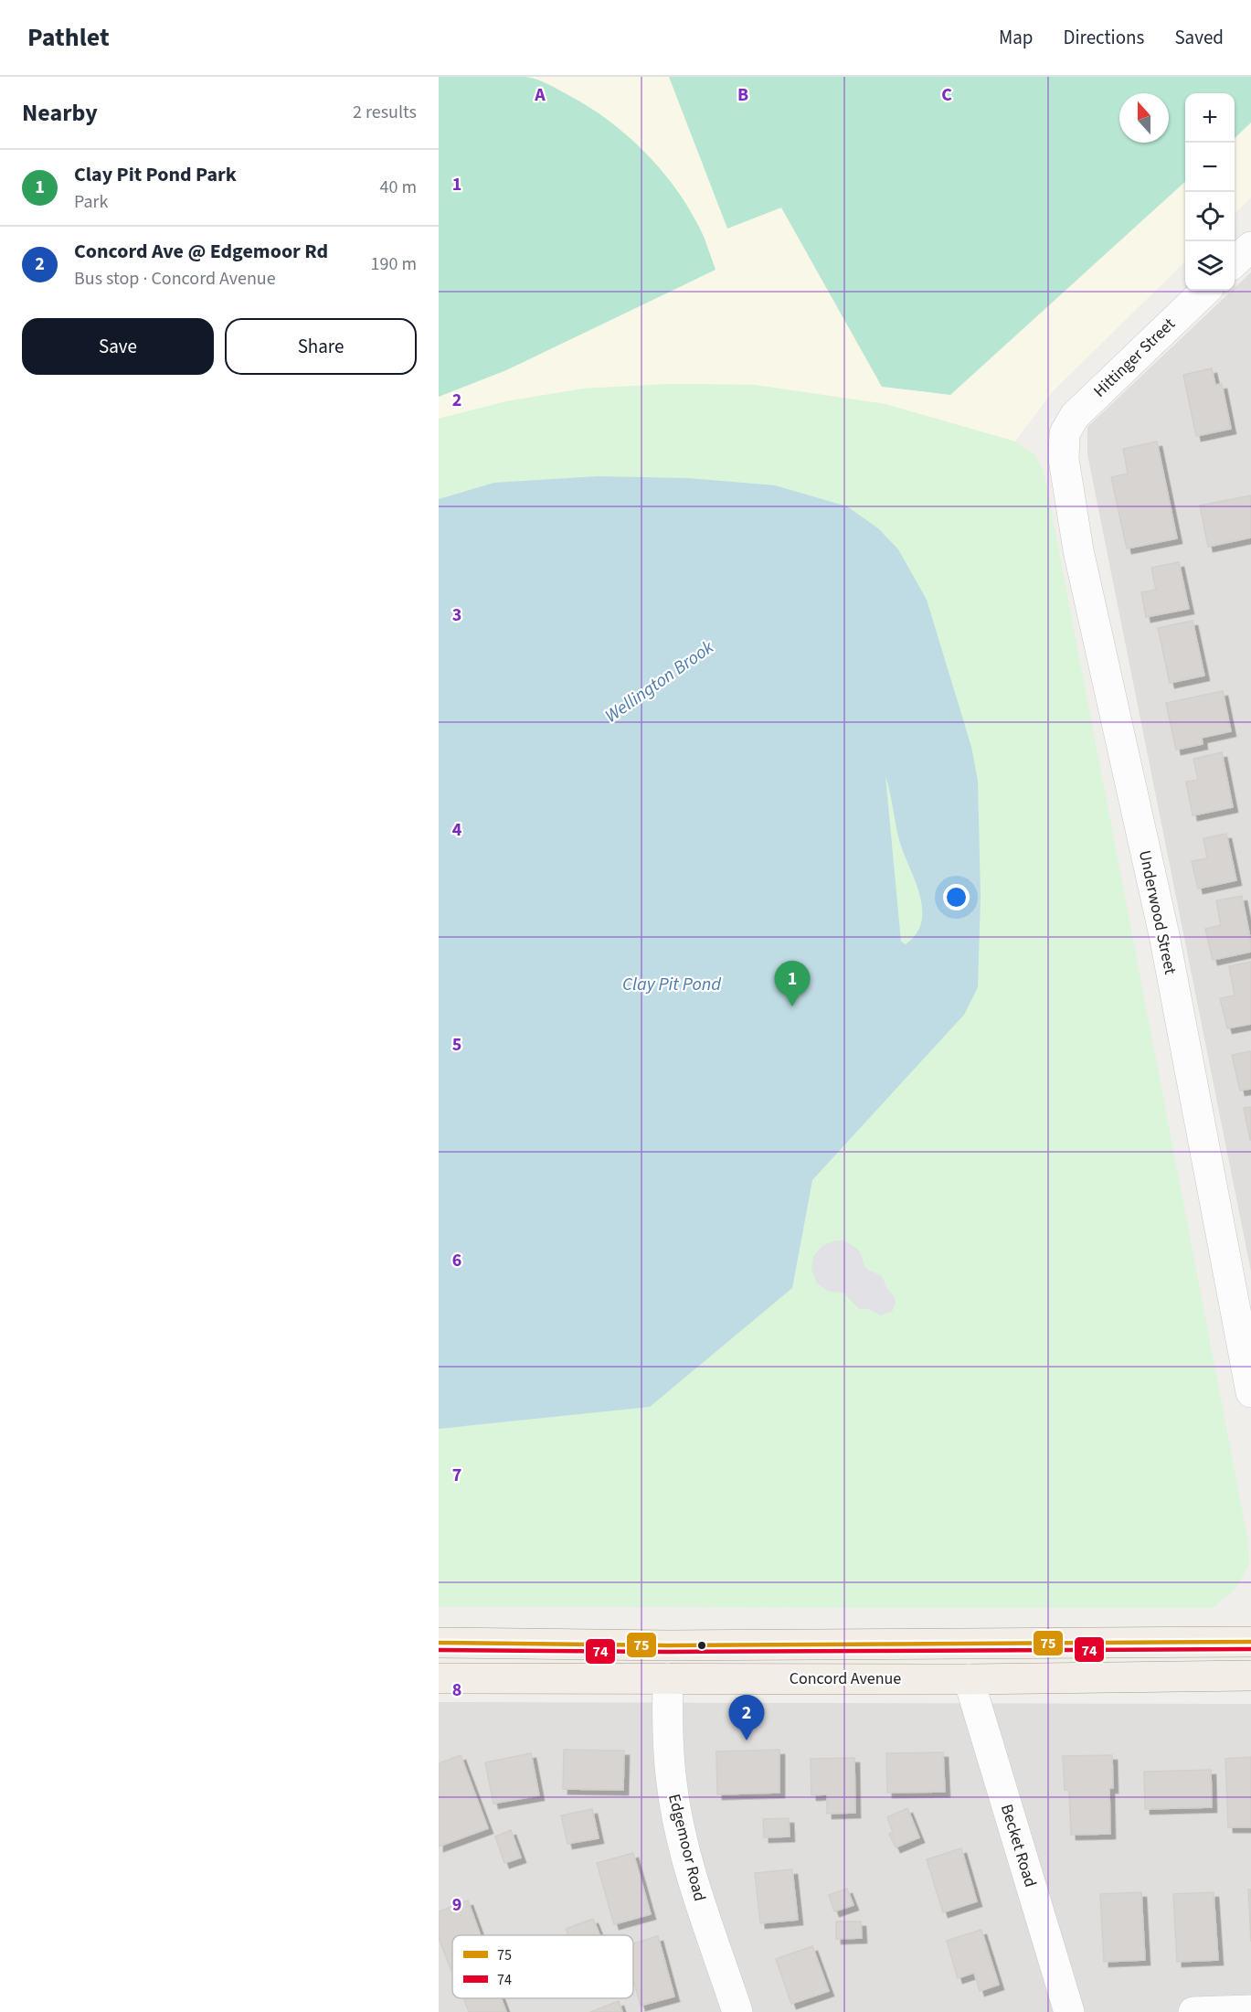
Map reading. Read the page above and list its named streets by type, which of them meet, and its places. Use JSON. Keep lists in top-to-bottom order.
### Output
{
  "streets": {
    "main road": ["Concord Avenue"],
    "street": [
      "Hittinger Street",
      "Underwood Street",
      "Becket Road",
      "Edgemoor Road"
    ]
  },
  "crossings": [
    ["Hittinger Street", "Underwood Street"],
    ["Concord Avenue", "Becket Road"],
    ["Concord Avenue", "Edgemoor Road"]
  ],
  "water": ["Wellington Brook", "Clay Pit Pond"],
  "lines": ["transit line 75", "transit line 74"],
  "legend": ["75", "74"],
  "north": "top",
  "page": {
    "header": "Pathlet",
    "nav": ["Map", "Directions", "Saved"],
    "heading": ["Nearby", "2 results"],
    "map_buttons": ["+", "−"],
    "list": [
      {
        "mark": "1",
        "name": "Clay Pit Pond Park",
        "note": "Park",
        "value": "40 m"
      },
      {
        "mark": "2",
        "name": "Concord Ave @ Edgemoor Rd",
        "note": "Bus stop · Concord Avenue",
        "value": "190 m"
      }
    ],
    "buttons": ["Save", "Share"],
    "pins": ["1", "2"]
  },
  "grid": {
    "columns": ["A", "B", "C"],
    "rows": [
      "1",
      "2",
      "3",
      "4",
      "5",
      "6",
      "7",
      "8",
      "9"
    ]
  }
}
